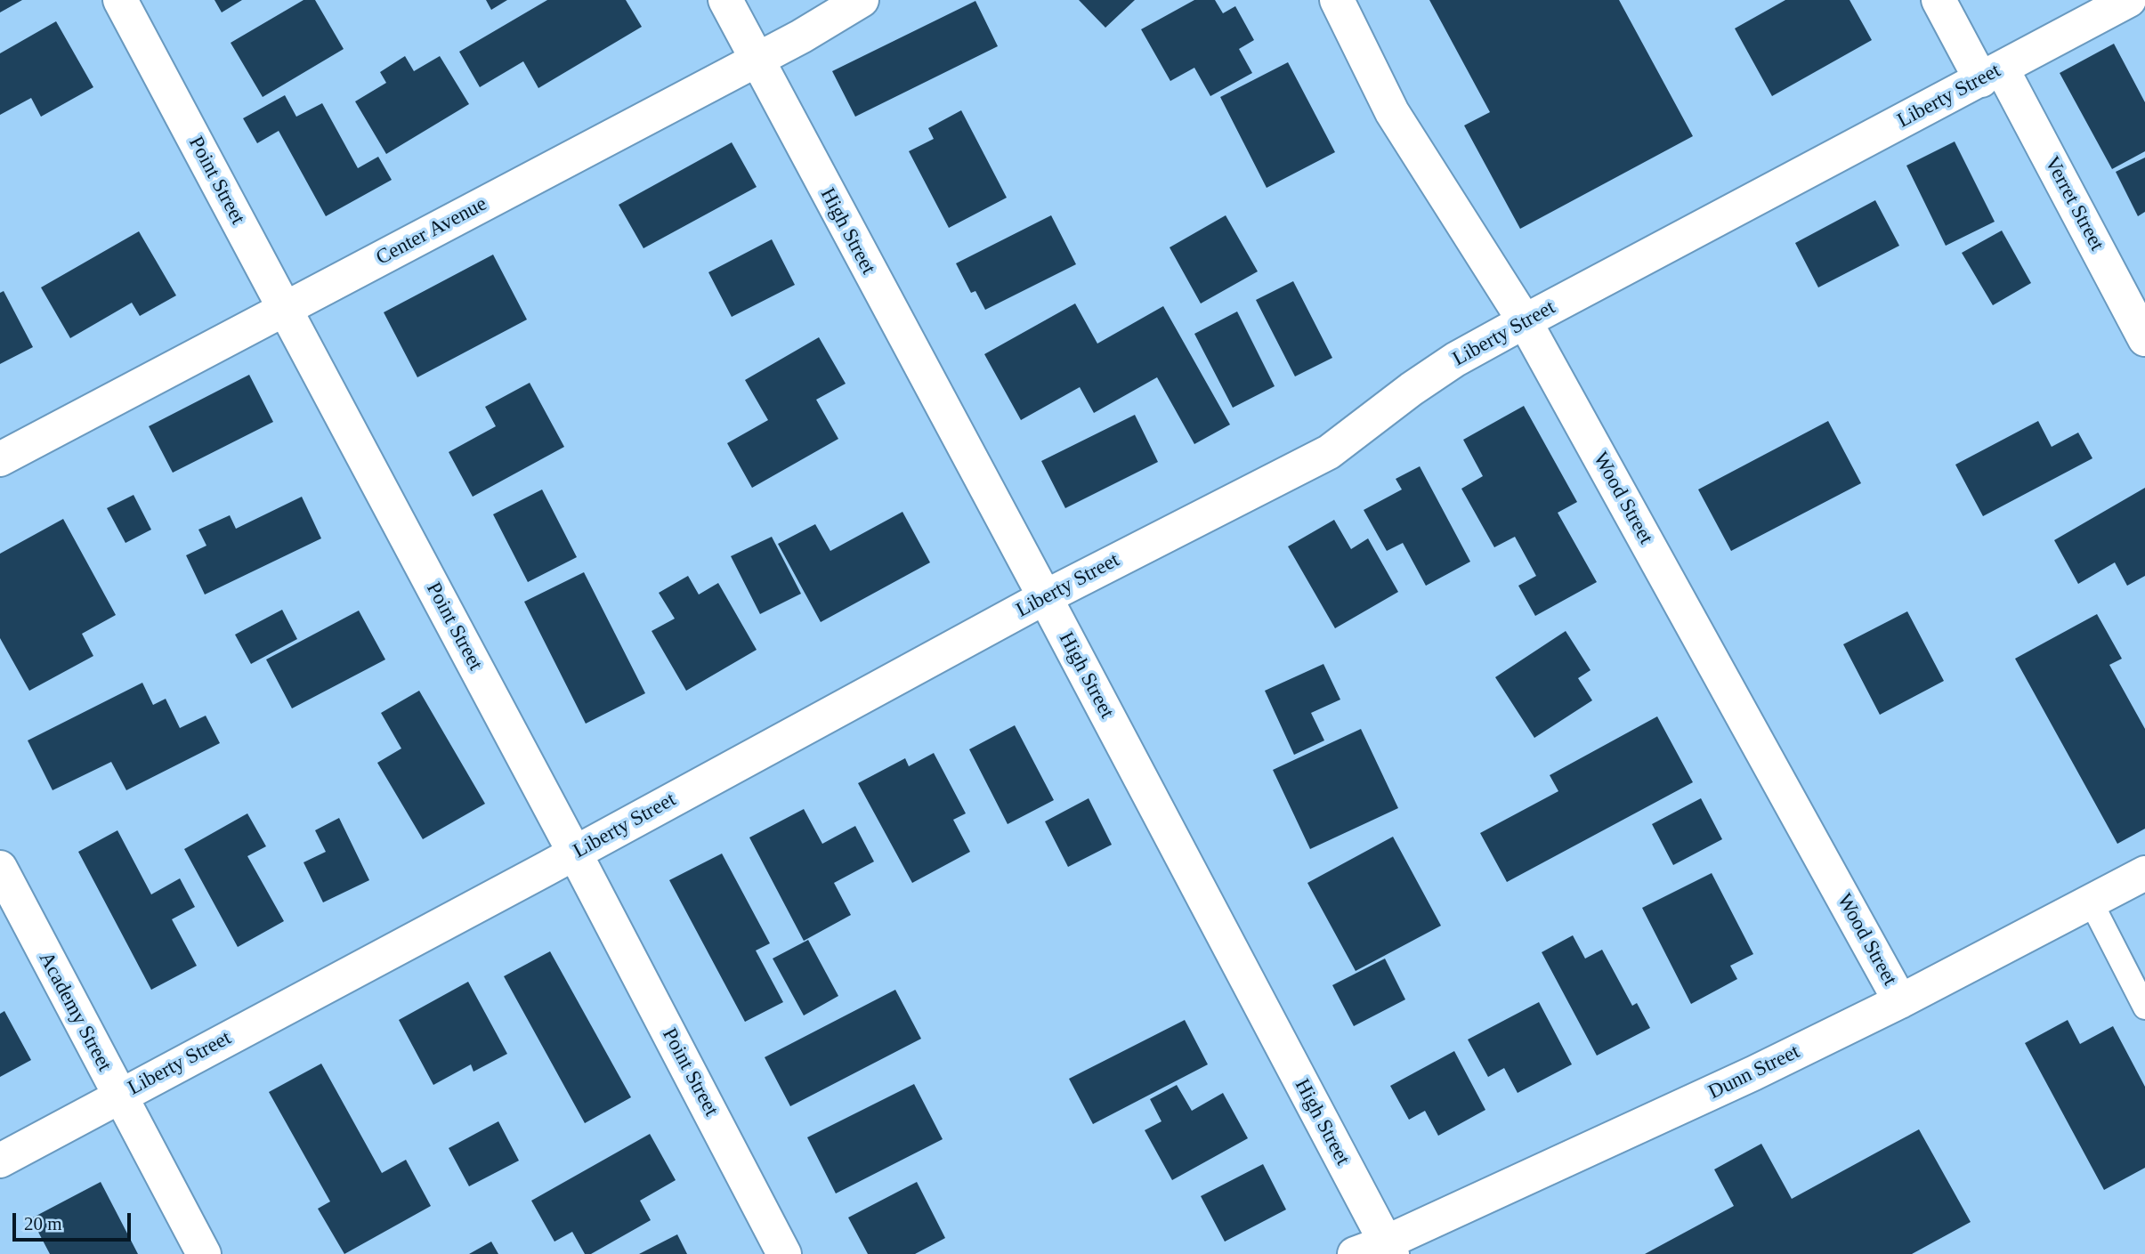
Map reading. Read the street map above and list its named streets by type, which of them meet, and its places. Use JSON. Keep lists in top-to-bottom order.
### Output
{
  "streets": {
    "street": [
      "Liberty Street",
      "Point Street",
      "Verret Street",
      "Center Avenue",
      "High Street",
      "Wood Street",
      "Academy Street",
      "Dunn Street"
    ]
  },
  "crossings": [
    ["Liberty Street", "Point Street"],
    ["Liberty Street", "Verret Street"],
    ["Liberty Street", "High Street"],
    ["Liberty Street", "Wood Street"],
    ["Liberty Street", "Academy Street"],
    ["Point Street", "Center Avenue"],
    ["Center Avenue", "High Street"],
    ["High Street", "Dunn Street"],
    ["Wood Street", "Dunn Street"]
  ],
  "scale_bar": "20 m"
}
